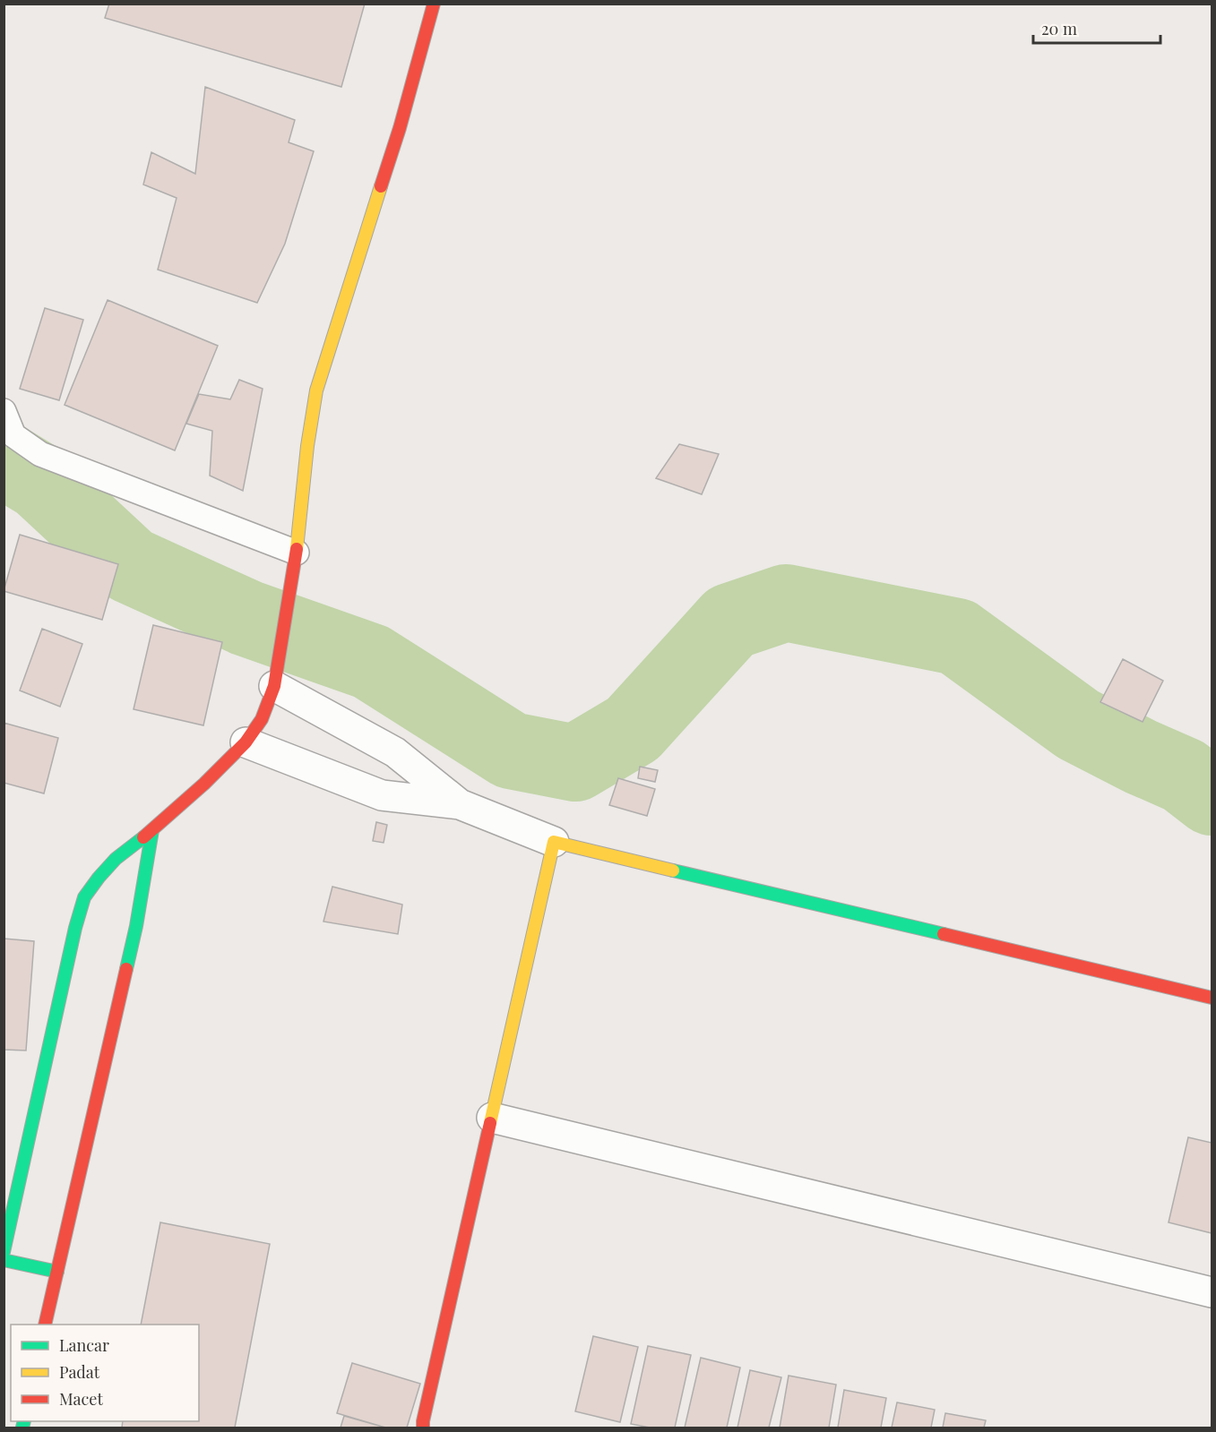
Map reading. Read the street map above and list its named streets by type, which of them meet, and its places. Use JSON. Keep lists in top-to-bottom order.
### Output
{
  "legend": ["Lancar", "Padat", "Macet"],
  "scale_bar": "20 m"
}
